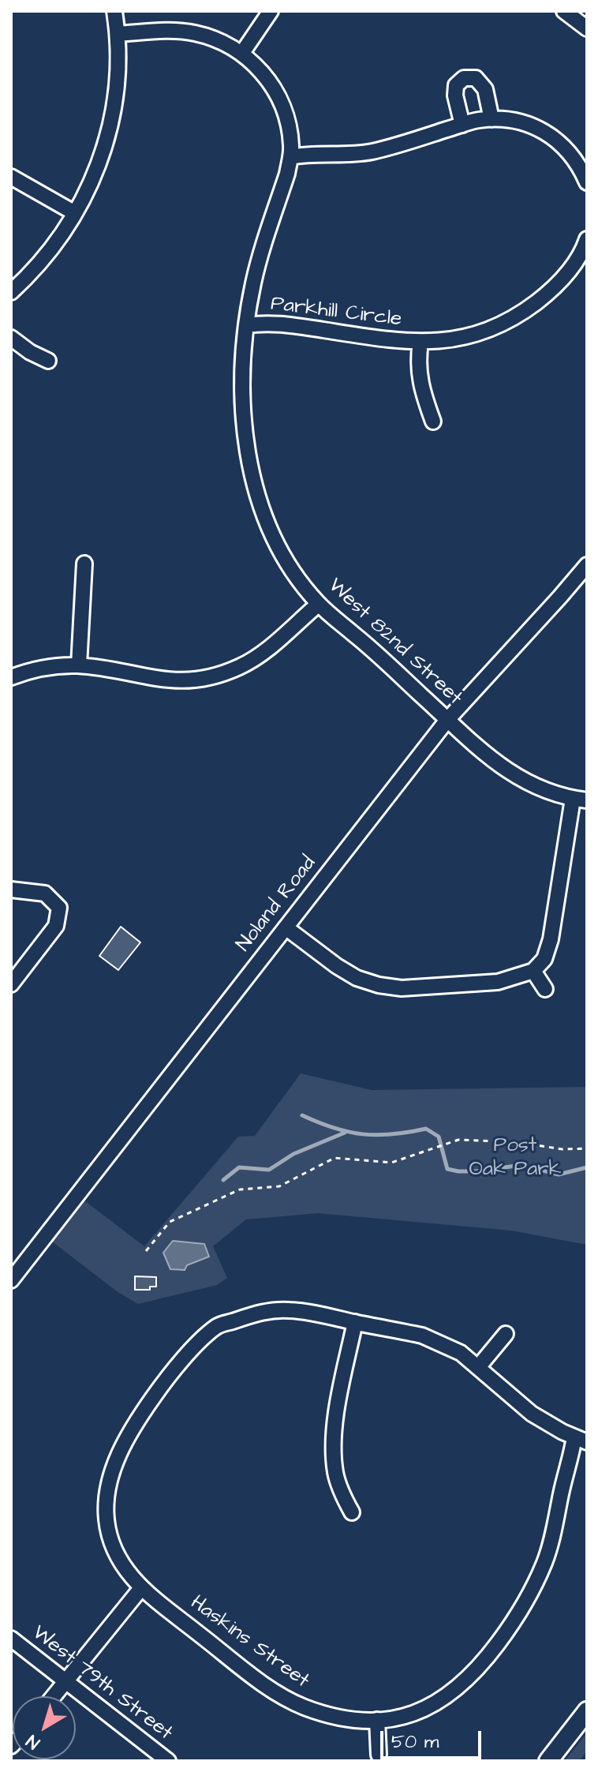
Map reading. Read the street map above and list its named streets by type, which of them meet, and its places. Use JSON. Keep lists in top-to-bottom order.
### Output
{
  "streets": {
    "street": [
      "Parkhill Circle",
      "West 82nd Street",
      "Noland Road",
      "Haskins Street",
      "West 79th Street"
    ]
  },
  "crossings": [
    ["Parkhill Circle", "West 82nd Street"],
    ["West 82nd Street", "Noland Road"]
  ],
  "parks": ["Post Oak Park"],
  "scale_bar": "50 m",
  "north": "bottom left"
}
